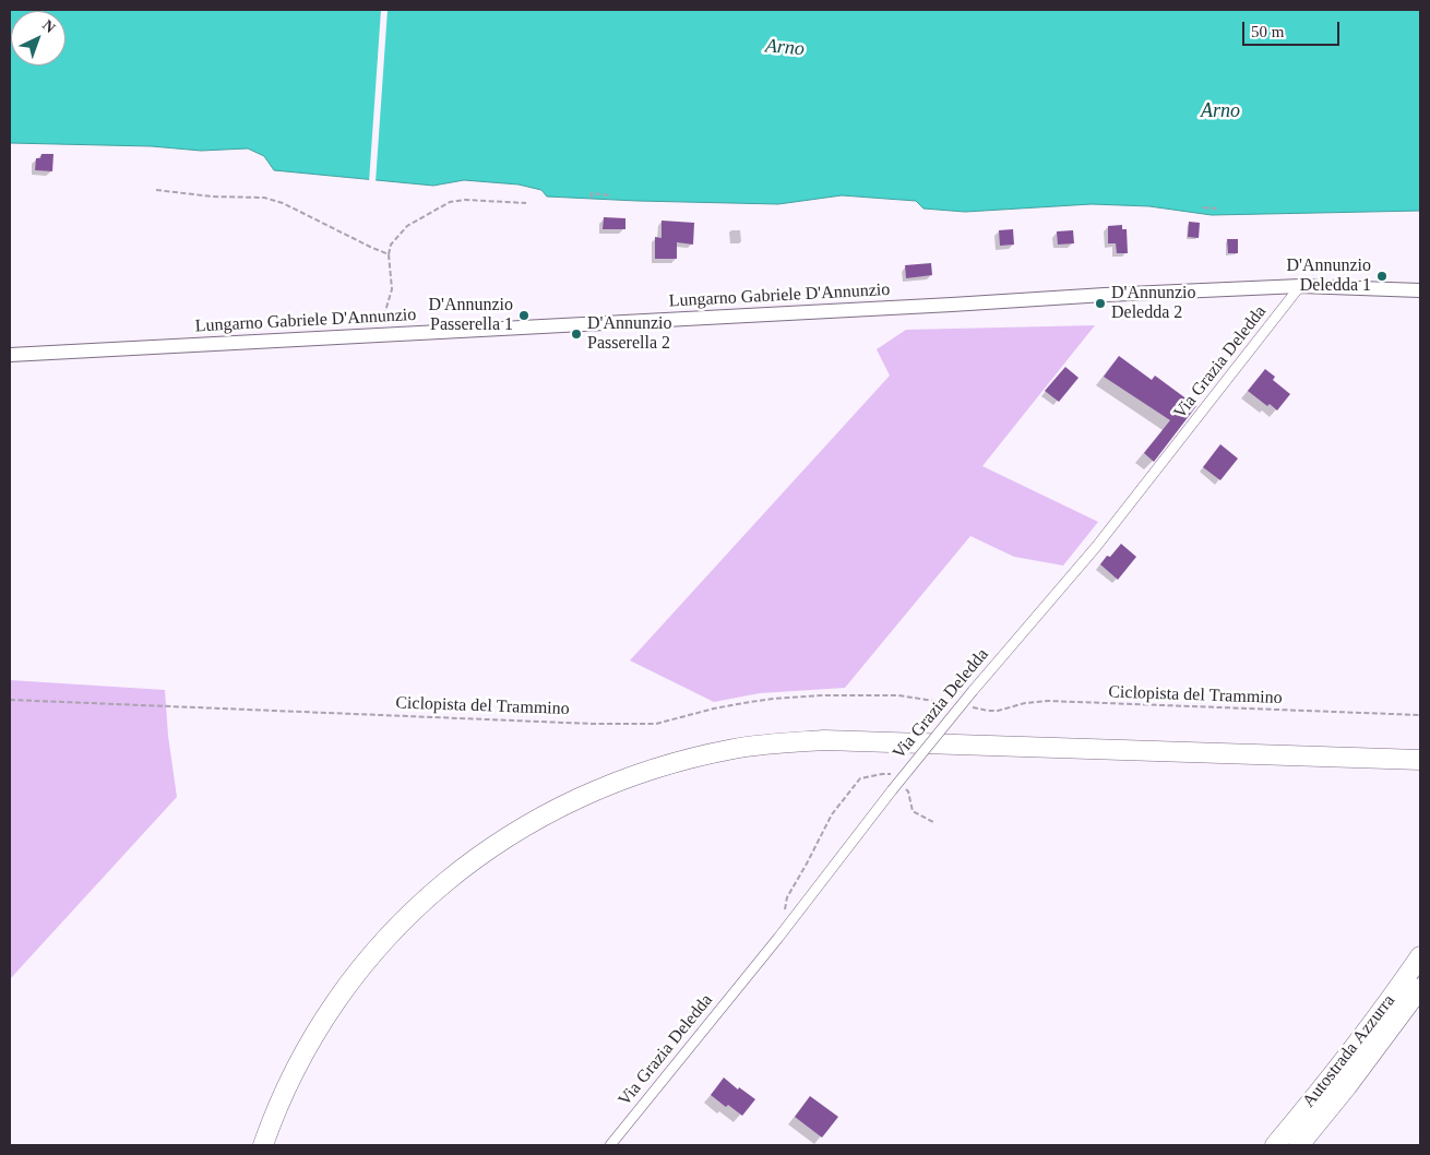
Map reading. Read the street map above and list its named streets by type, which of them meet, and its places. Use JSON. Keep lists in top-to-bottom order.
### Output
{
  "streets": {
    "highway": ["Autostrada Azzurra"],
    "main road": ["Lungarno Gabriele D'Annunzio"],
    "street": ["Via Grazia Deledda"],
    "path": ["Ciclopista del Trammino"]
  },
  "crossings": [
    ["Lungarno Gabriele D'Annunzio", "Via Grazia Deledda"]
  ],
  "water": ["Arno"],
  "places": [
    "D'Annunzio Deledda 1",
    "D'Annunzio Deledda 2",
    "D'Annunzio Passerella 1",
    "D'Annunzio Passerella 2"
  ],
  "scale_bar": "50 m",
  "north": "top right"
}
